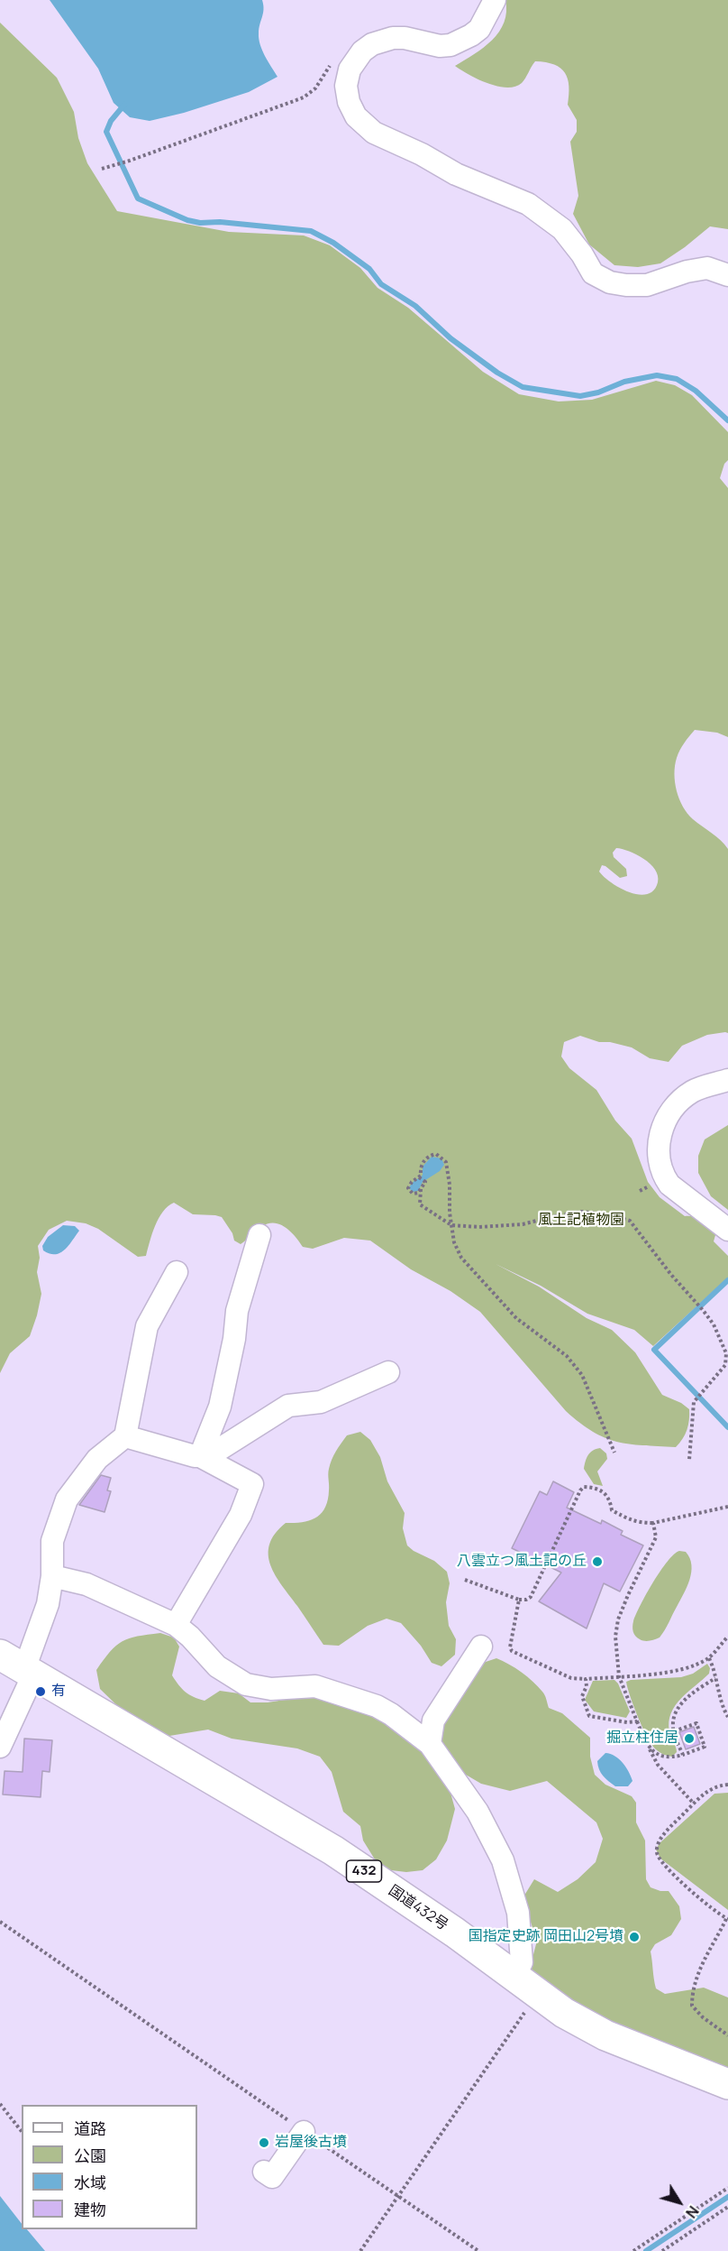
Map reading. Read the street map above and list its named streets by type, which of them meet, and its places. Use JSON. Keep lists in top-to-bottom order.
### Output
{
  "streets": {
    "highway": ["432", "国道432号"]
  },
  "parks": ["風土記植物園"],
  "places": [
    "八雲立つ風土記の丘",
    "有",
    "掘立柱住居",
    "国指定史跡 岡田山2号墳",
    "岩屋後古墳"
  ],
  "legend": [
    "道路",
    "公園",
    "水域",
    "建物"
  ],
  "north": "bottom right"
}
